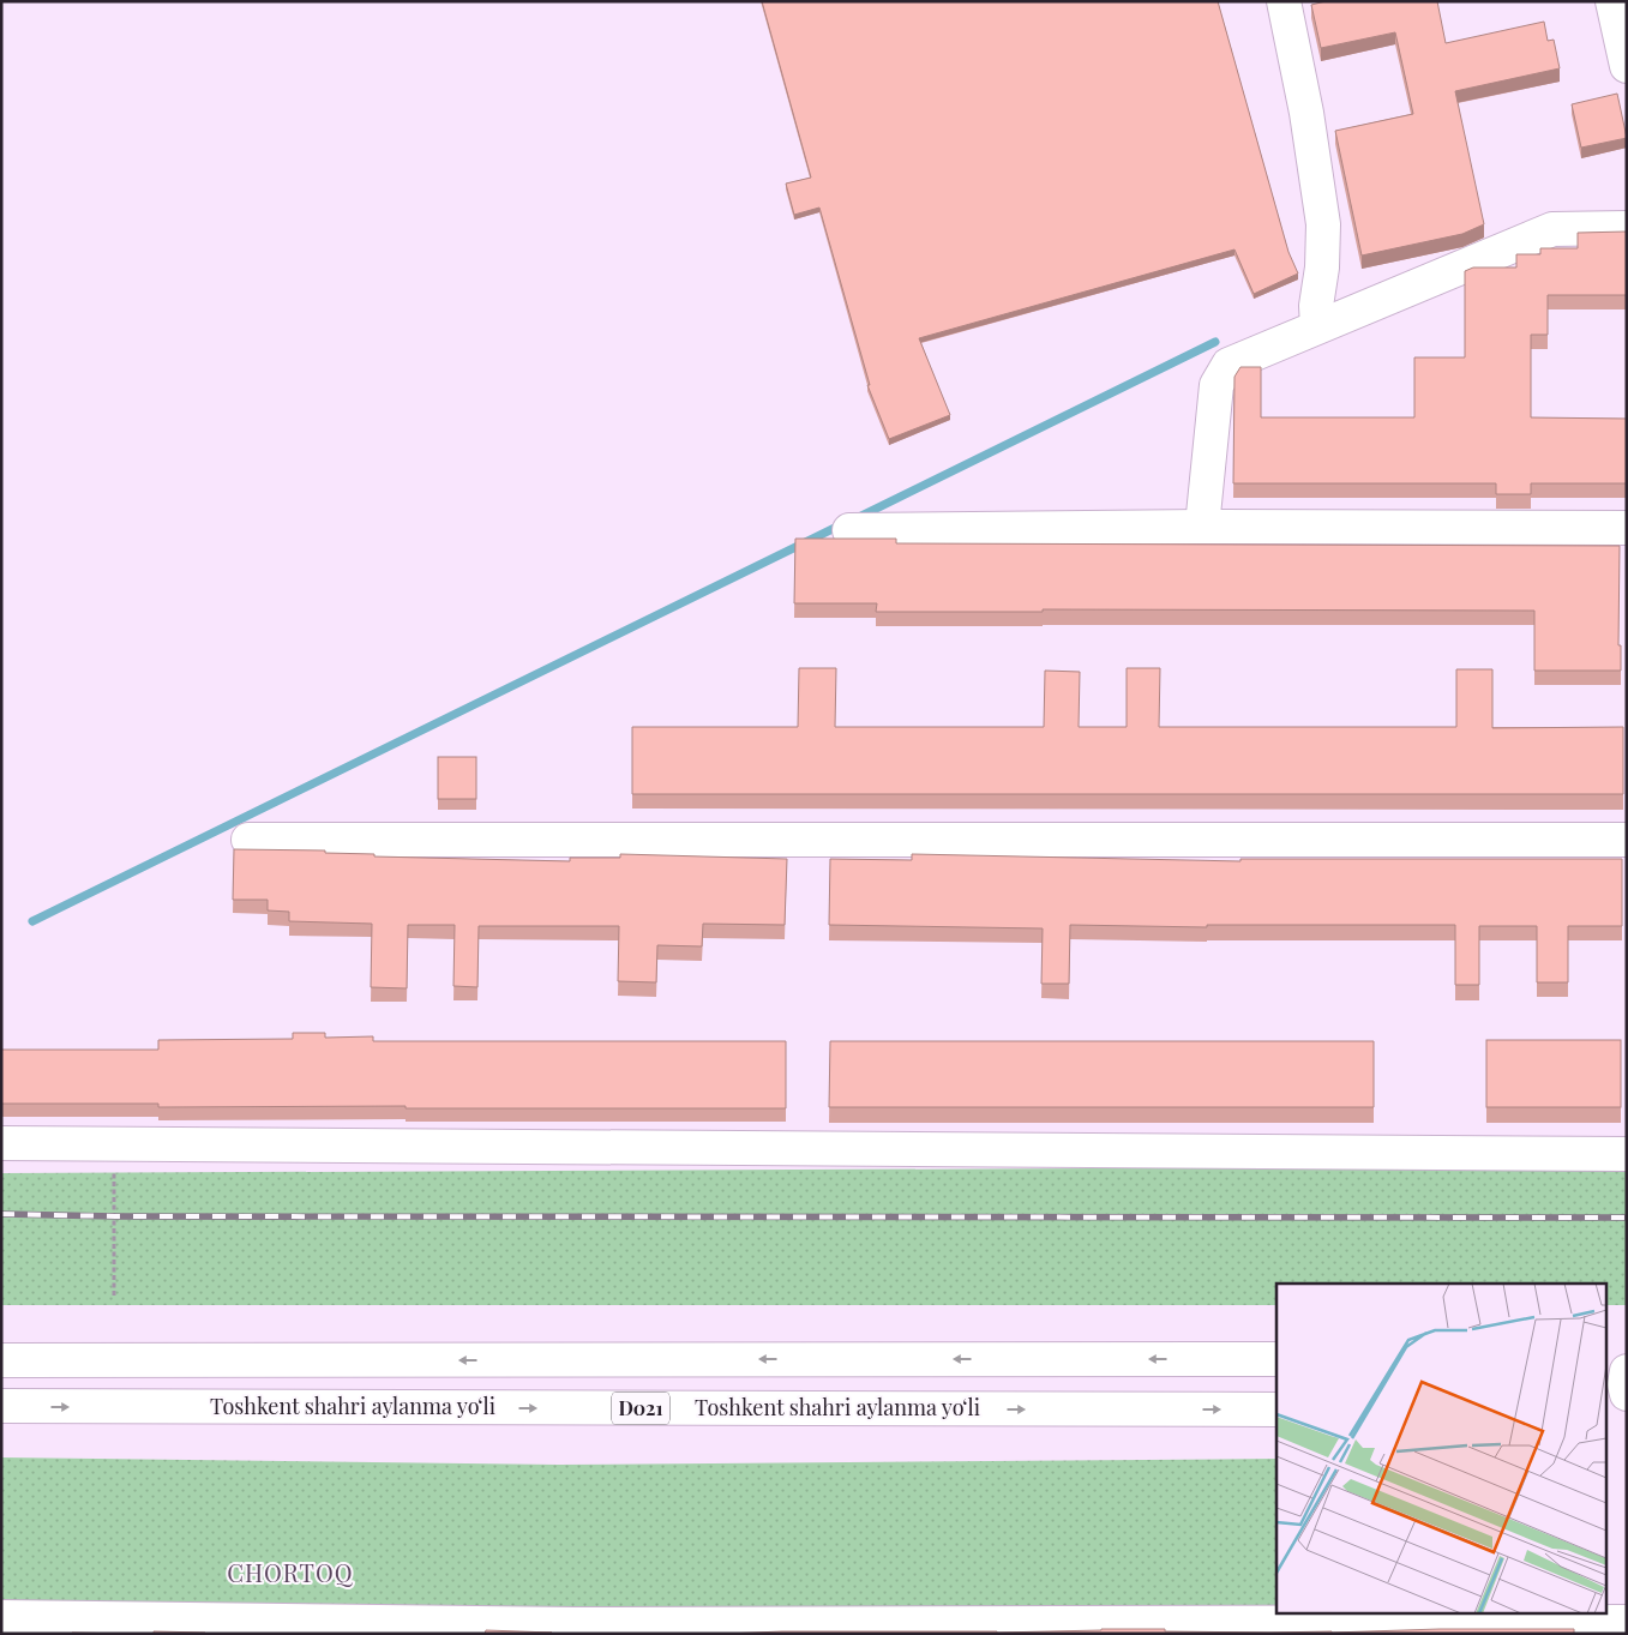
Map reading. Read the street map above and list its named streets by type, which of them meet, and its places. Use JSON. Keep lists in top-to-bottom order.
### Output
{
  "streets": {
    "main road": ["Toshkent shahri aylanma yoʻli", "D021"]
  },
  "districts": ["CHORTOQ"]
}
